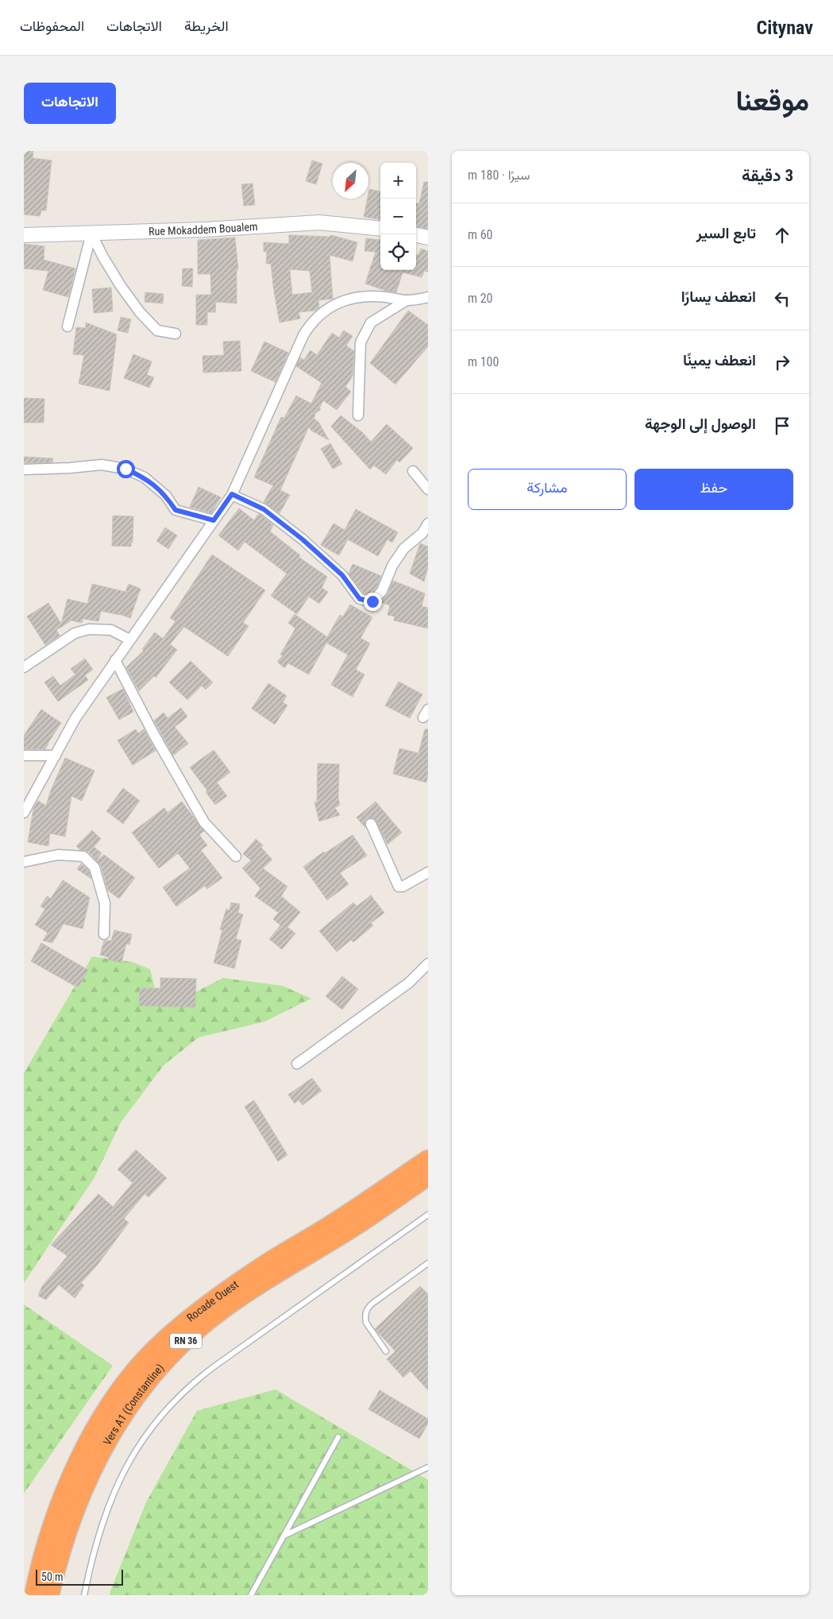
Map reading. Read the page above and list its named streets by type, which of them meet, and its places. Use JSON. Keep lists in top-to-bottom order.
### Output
{
  "streets": {
    "highway": ["Rocade Ouest", "RN 36", "Vers A1 (Constantine)"],
    "street": ["Rue Mokaddem Boualem"]
  },
  "crossings": [
    ["Rocade Ouest", "Vers A1 (Constantine)"]
  ],
  "scale_bar": "50 m",
  "north": "bottom left",
  "page": {
    "header": "Citynav",
    "nav": ["الخريطة", "الاتجاهات", "المحفوظات"],
    "title": "موقعنا",
    "buttons": [
      "الاتجاهات",
      ["حفظ", "مشاركة"]
    ],
    "heading": ["3 دقيقة", "سيرًا · 180 m"],
    "map_buttons": ["+", "−"],
    "list": [
      ["تابع السير", "60 m"],
      ["انعطف يسارًا", "20 m"],
      ["انعطف يمينًا", "100 m"],
      "الوصول إلى الوجهة"
    ],
    "scale": "50 m"
  }
}
